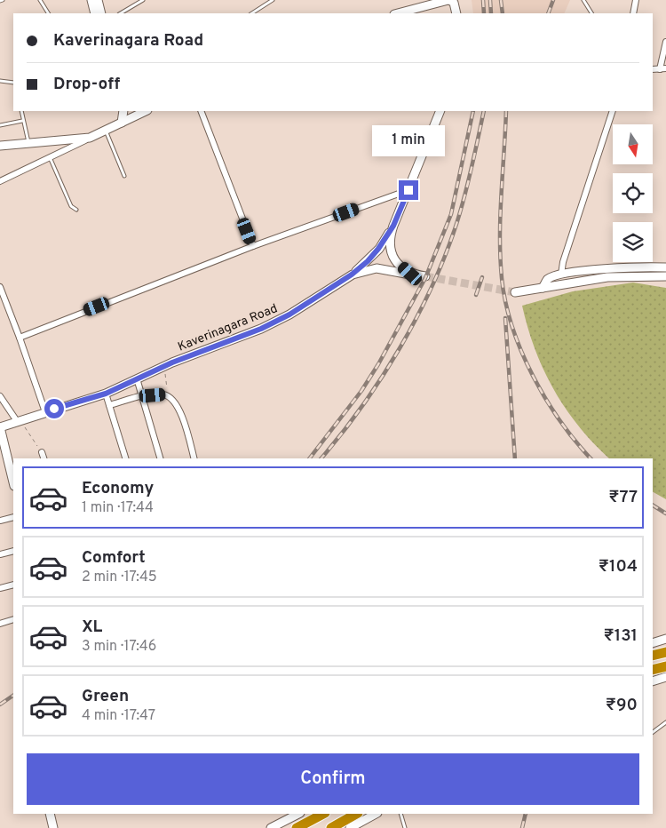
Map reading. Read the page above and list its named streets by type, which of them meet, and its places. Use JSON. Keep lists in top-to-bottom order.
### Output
{
  "streets": {
    "street": ["Kaverinagara Road"]
  },
  "north": "bottom",
  "page": {
    "banner": ["Kaverinagara Road", "Drop-off"],
    "bubble": "1 min",
    "list": [
      {
        "name": "Economy",
        "note": "1 min · 17:44",
        "value": "₹77"
      },
      {
        "name": "Comfort",
        "note": "2 min · 17:45",
        "value": "₹104"
      },
      {
        "name": "XL",
        "note": "3 min · 17:46",
        "value": "₹131"
      },
      {
        "name": "Green",
        "note": "4 min · 17:47",
        "value": "₹90"
      }
    ],
    "buttons": "Confirm"
  }
}
